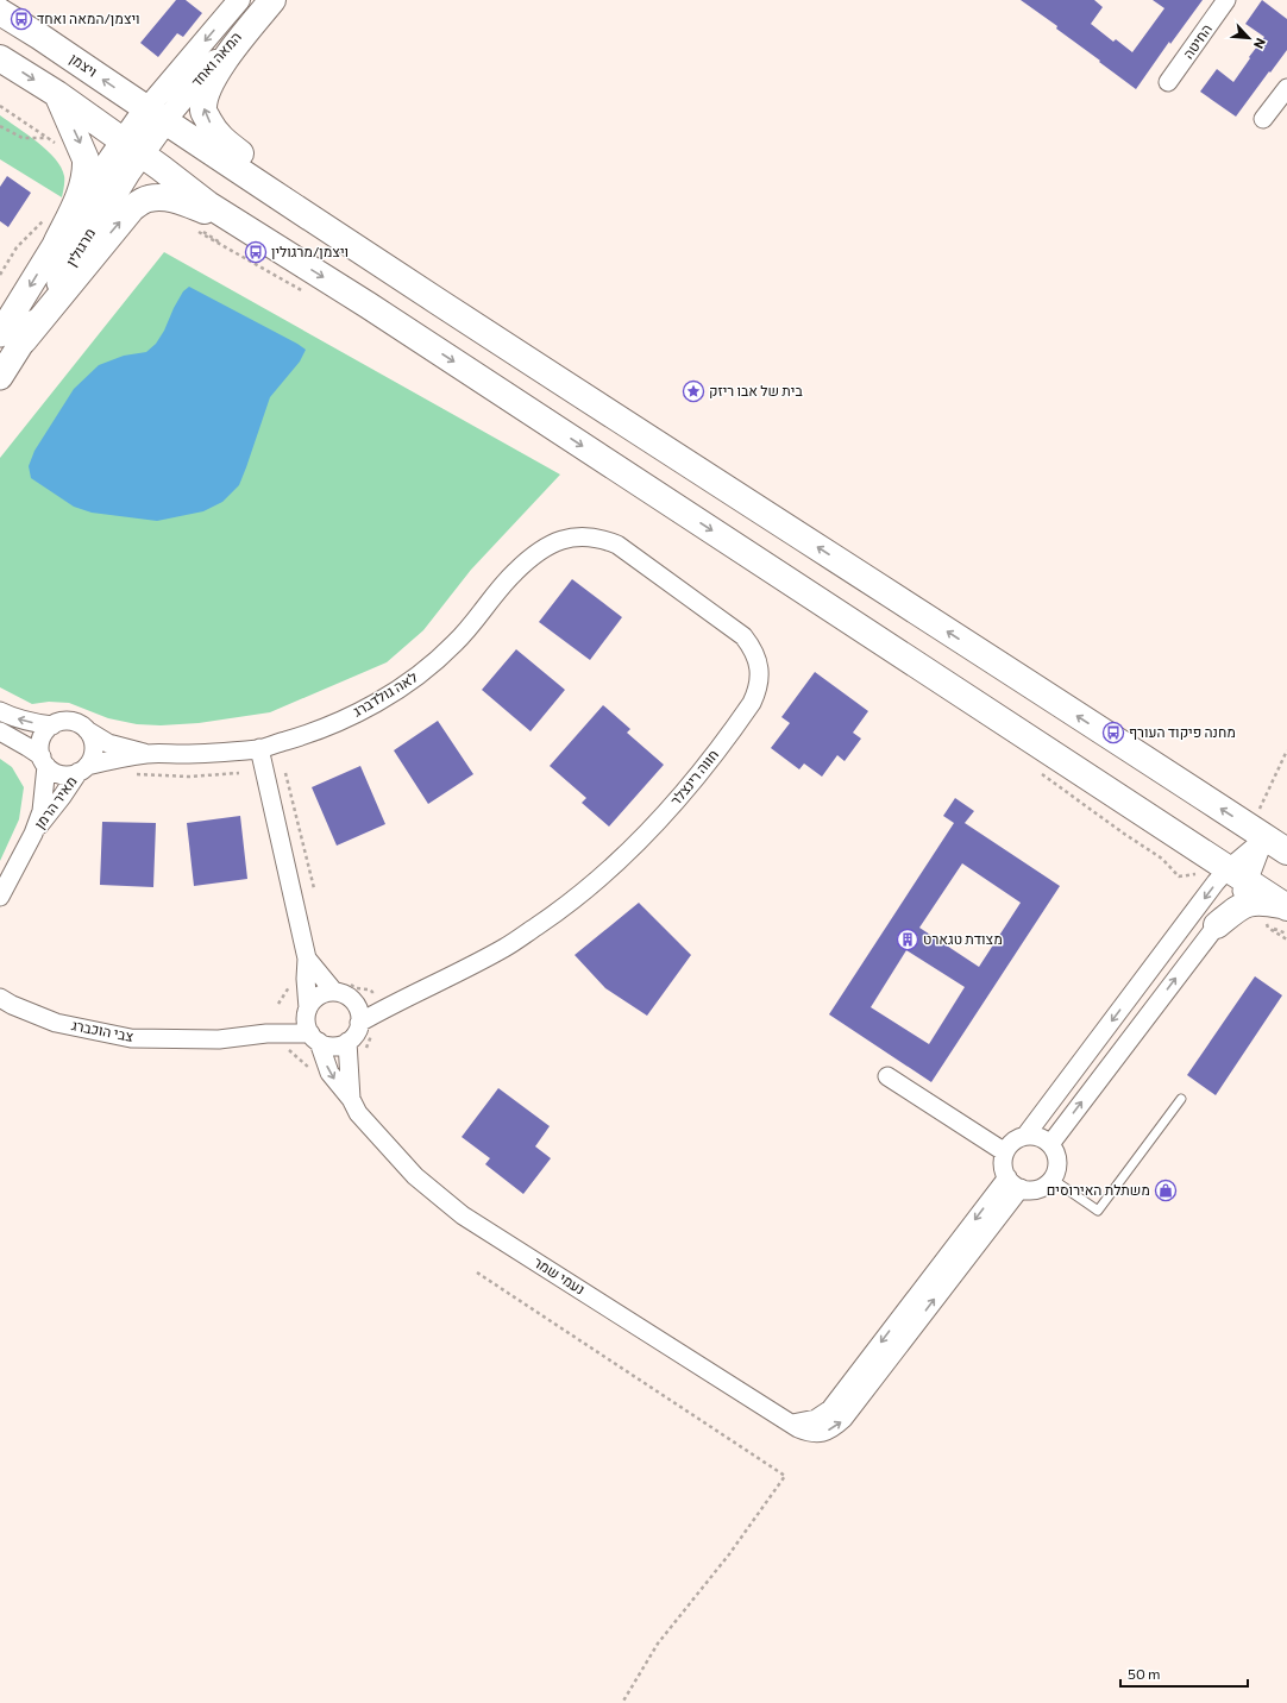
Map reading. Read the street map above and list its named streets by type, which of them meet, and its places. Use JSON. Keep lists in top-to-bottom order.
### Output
{
  "streets": {
    "main road": ["ויצמן", "מרגולין"],
    "street": [
      "החיטה",
      "המאה ואחד",
      "לאה גולדברג",
      "חווה רינצלר",
      "מאיר הרמן",
      "צבי הוכברג",
      "נעמי שמר"
    ]
  },
  "crossings": [
    ["המאה ואחד", "ויצמן"],
    ["המאה ואחד", "מרגולין"],
    ["ויצמן", "מרגולין"],
    ["לאה גולדברג", "חווה רינצלר"],
    ["לאה גולדברג", "מאיר הרמן"],
    ["חווה רינצלר", "צבי הוכברג"],
    ["חווה רינצלר", "נעמי שמר"],
    ["צבי הוכברג", "נעמי שמר"]
  ],
  "places": {
    "bus stop": ["ויצמן/המאה ואחד", "ויצמן/מרגולין", "מחנה פיקוד העורף"],
    "place": ["בית של אבו ריזק"],
    "building": ["מצודת טגארט"],
    "shop": ["משתלת האירוסים"]
  },
  "scale_bar": "50 m",
  "north": "bottom right"
}
